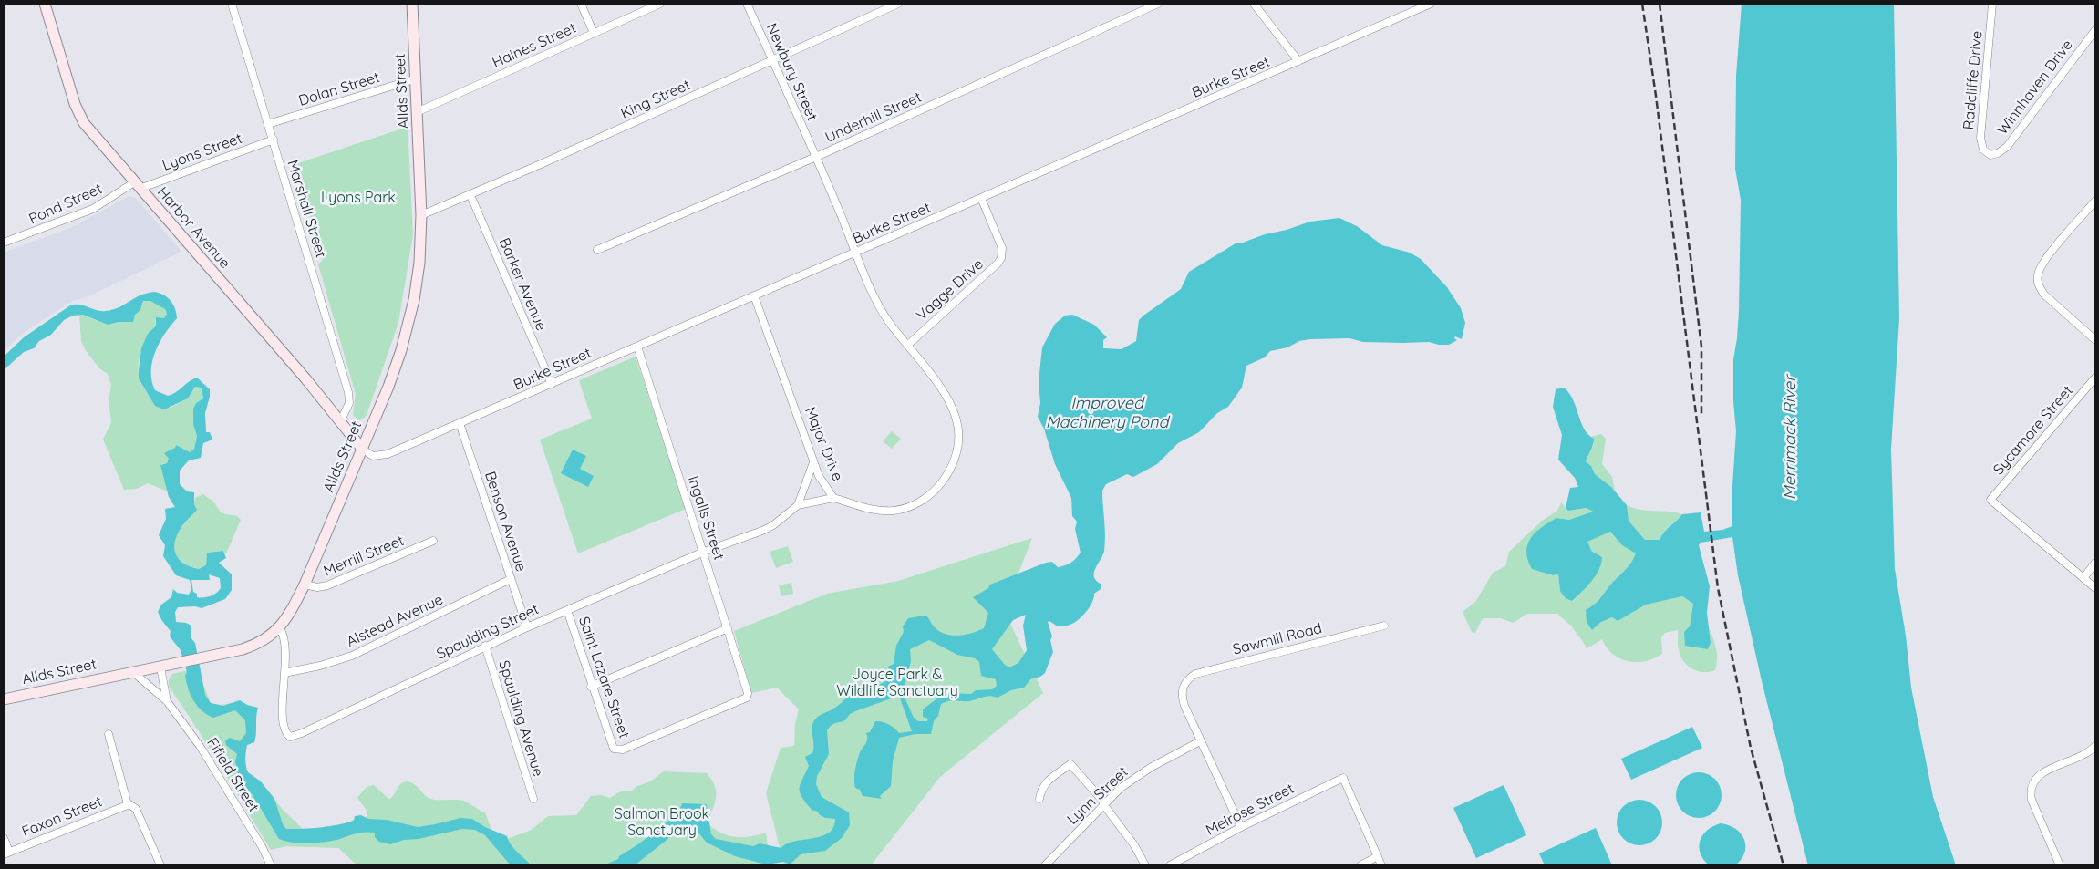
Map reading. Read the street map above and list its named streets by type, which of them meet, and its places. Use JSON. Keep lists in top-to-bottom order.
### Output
{
  "streets": {
    "street": [
      "Haines Street",
      "Newbury Street",
      "Burke Street",
      "Radcliffe Drive",
      "Winnhaven Drive",
      "Dolan Street",
      "Allds Street",
      "King Street",
      "Underhill Street",
      "Lyons Street",
      "Pond Street",
      "Marshall Street",
      "Harbor Avenue",
      "Barker Avenue",
      "Vagge Drive",
      "Sycamore Street",
      "Major Drive",
      "Ingalls Street",
      "Benson Avenue",
      "Merrill Street",
      "Alstead Avenue",
      "Spaulding Street",
      "Sawmill Road",
      "Saint Lazare Street",
      "Spaulding Avenue",
      "Fifield Street",
      "Lynn Street",
      "Melrose Street",
      "Faxon Street"
    ]
  },
  "crossings": [
    ["Haines Street", "Allds Street"],
    ["Newbury Street", "Burke Street"],
    ["Newbury Street", "King Street"],
    ["Newbury Street", "Underhill Street"],
    ["Newbury Street", "Major Drive"],
    ["Burke Street", "Allds Street"],
    ["Burke Street", "Harbor Avenue"],
    ["Burke Street", "Barker Avenue"],
    ["Burke Street", "Vagge Drive"],
    ["Burke Street", "Major Drive"],
    ["Burke Street", "Ingalls Street"],
    ["Burke Street", "Benson Avenue"],
    ["Radcliffe Drive", "Winnhaven Drive"],
    ["Dolan Street", "Allds Street"],
    ["Dolan Street", "Marshall Street"],
    ["Allds Street", "King Street"],
    ["Allds Street", "Harbor Avenue"],
    ["Allds Street", "Merrill Street"],
    ["Allds Street", "Spaulding Street"],
    ["Allds Street", "Fifield Street"],
    ["King Street", "Barker Avenue"],
    ["Lyons Street", "Pond Street"],
    ["Lyons Street", "Marshall Street"],
    ["Lyons Street", "Harbor Avenue"],
    ["Pond Street", "Harbor Avenue"],
    ["Marshall Street", "Harbor Avenue"],
    ["Vagge Drive", "Major Drive"],
    ["Major Drive", "Spaulding Street"],
    ["Ingalls Street", "Spaulding Street"],
    ["Ingalls Street", "Saint Lazare Street"],
    ["Benson Avenue", "Alstead Avenue"],
    ["Benson Avenue", "Spaulding Street"],
    ["Alstead Avenue", "Spaulding Street"],
    ["Spaulding Street", "Saint Lazare Street"],
    ["Spaulding Street", "Spaulding Avenue"],
    ["Sawmill Road", "Lynn Street"]
  ],
  "water": ["Improved Machinery Pond", "Merrimack River"],
  "parks": ["Lyons Park", "Joyce Park & Wildlife Sanctuary", "Salmon Brook Sanctuary"]
}
